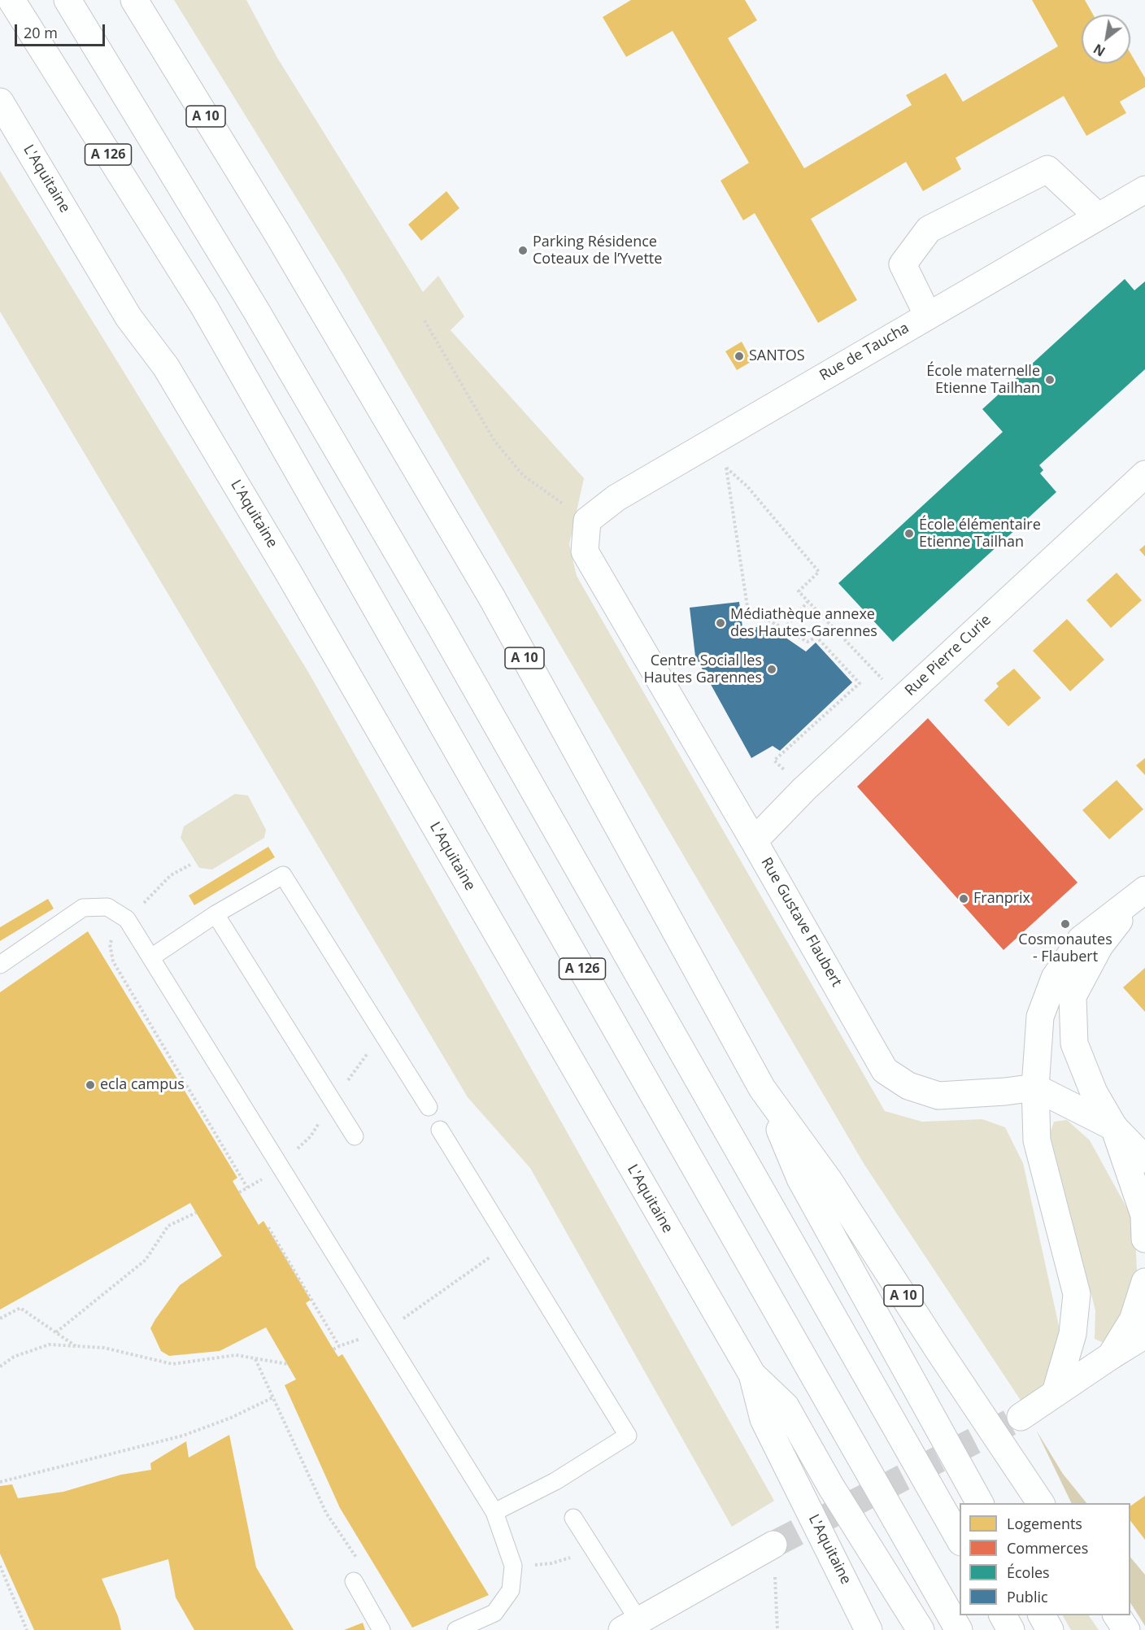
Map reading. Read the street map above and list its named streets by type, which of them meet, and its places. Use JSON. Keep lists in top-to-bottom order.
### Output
{
  "streets": {
    "main road": [
      "A 10",
      "A 126",
      "L'Aquitaine",
      "Rue de Taucha",
      "Rue Pierre Curie",
      "Rue Gustave Flaubert"
    ]
  },
  "crossings": [
    ["Rue de Taucha", "Rue Gustave Flaubert"],
    ["Rue Pierre Curie", "Rue Gustave Flaubert"]
  ],
  "places": [
    "Parking Résidence Coteaux de l’Yvette",
    "SANTOS",
    "École maternelle Etienne Tailhan",
    "École élémentaire Etienne Tailhan",
    "Médiathèque annexe des Hautes-Garennes",
    "Centre Social les Hautes Garennes",
    "Franprix",
    "Cosmonautes - Flaubert",
    "ecla campus"
  ],
  "legend": [
    "Logements",
    "Commerces",
    "Écoles",
    "Public"
  ],
  "scale_bar": "20 m",
  "north": "bottom left"
}
